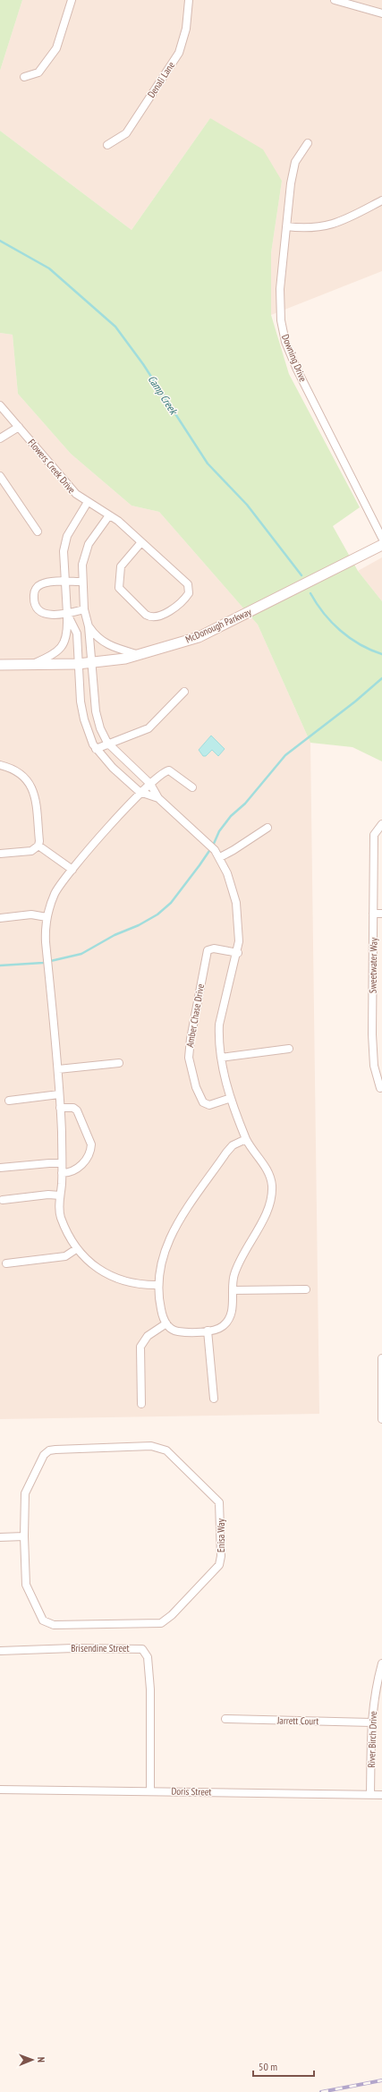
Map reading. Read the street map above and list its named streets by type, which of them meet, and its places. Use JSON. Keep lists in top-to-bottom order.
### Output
{
  "streets": {
    "street": [
      "Denali Lane",
      "Downing Drive",
      "Flowers Creek Drive",
      "McDonough Parkway",
      "Sweetwater Way",
      "Amber Chase Drive",
      "Enisa Way",
      "Brisendine Street",
      "Jarrett Court",
      "River Birch Drive",
      "Doris Street"
    ]
  },
  "crossings": [
    ["Brisendine Street", "Doris Street"],
    ["Jarrett Court", "River Birch Drive"],
    ["River Birch Drive", "Doris Street"]
  ],
  "water": ["Camp Creek"],
  "scale_bar": "50 m",
  "north": "right"
}
